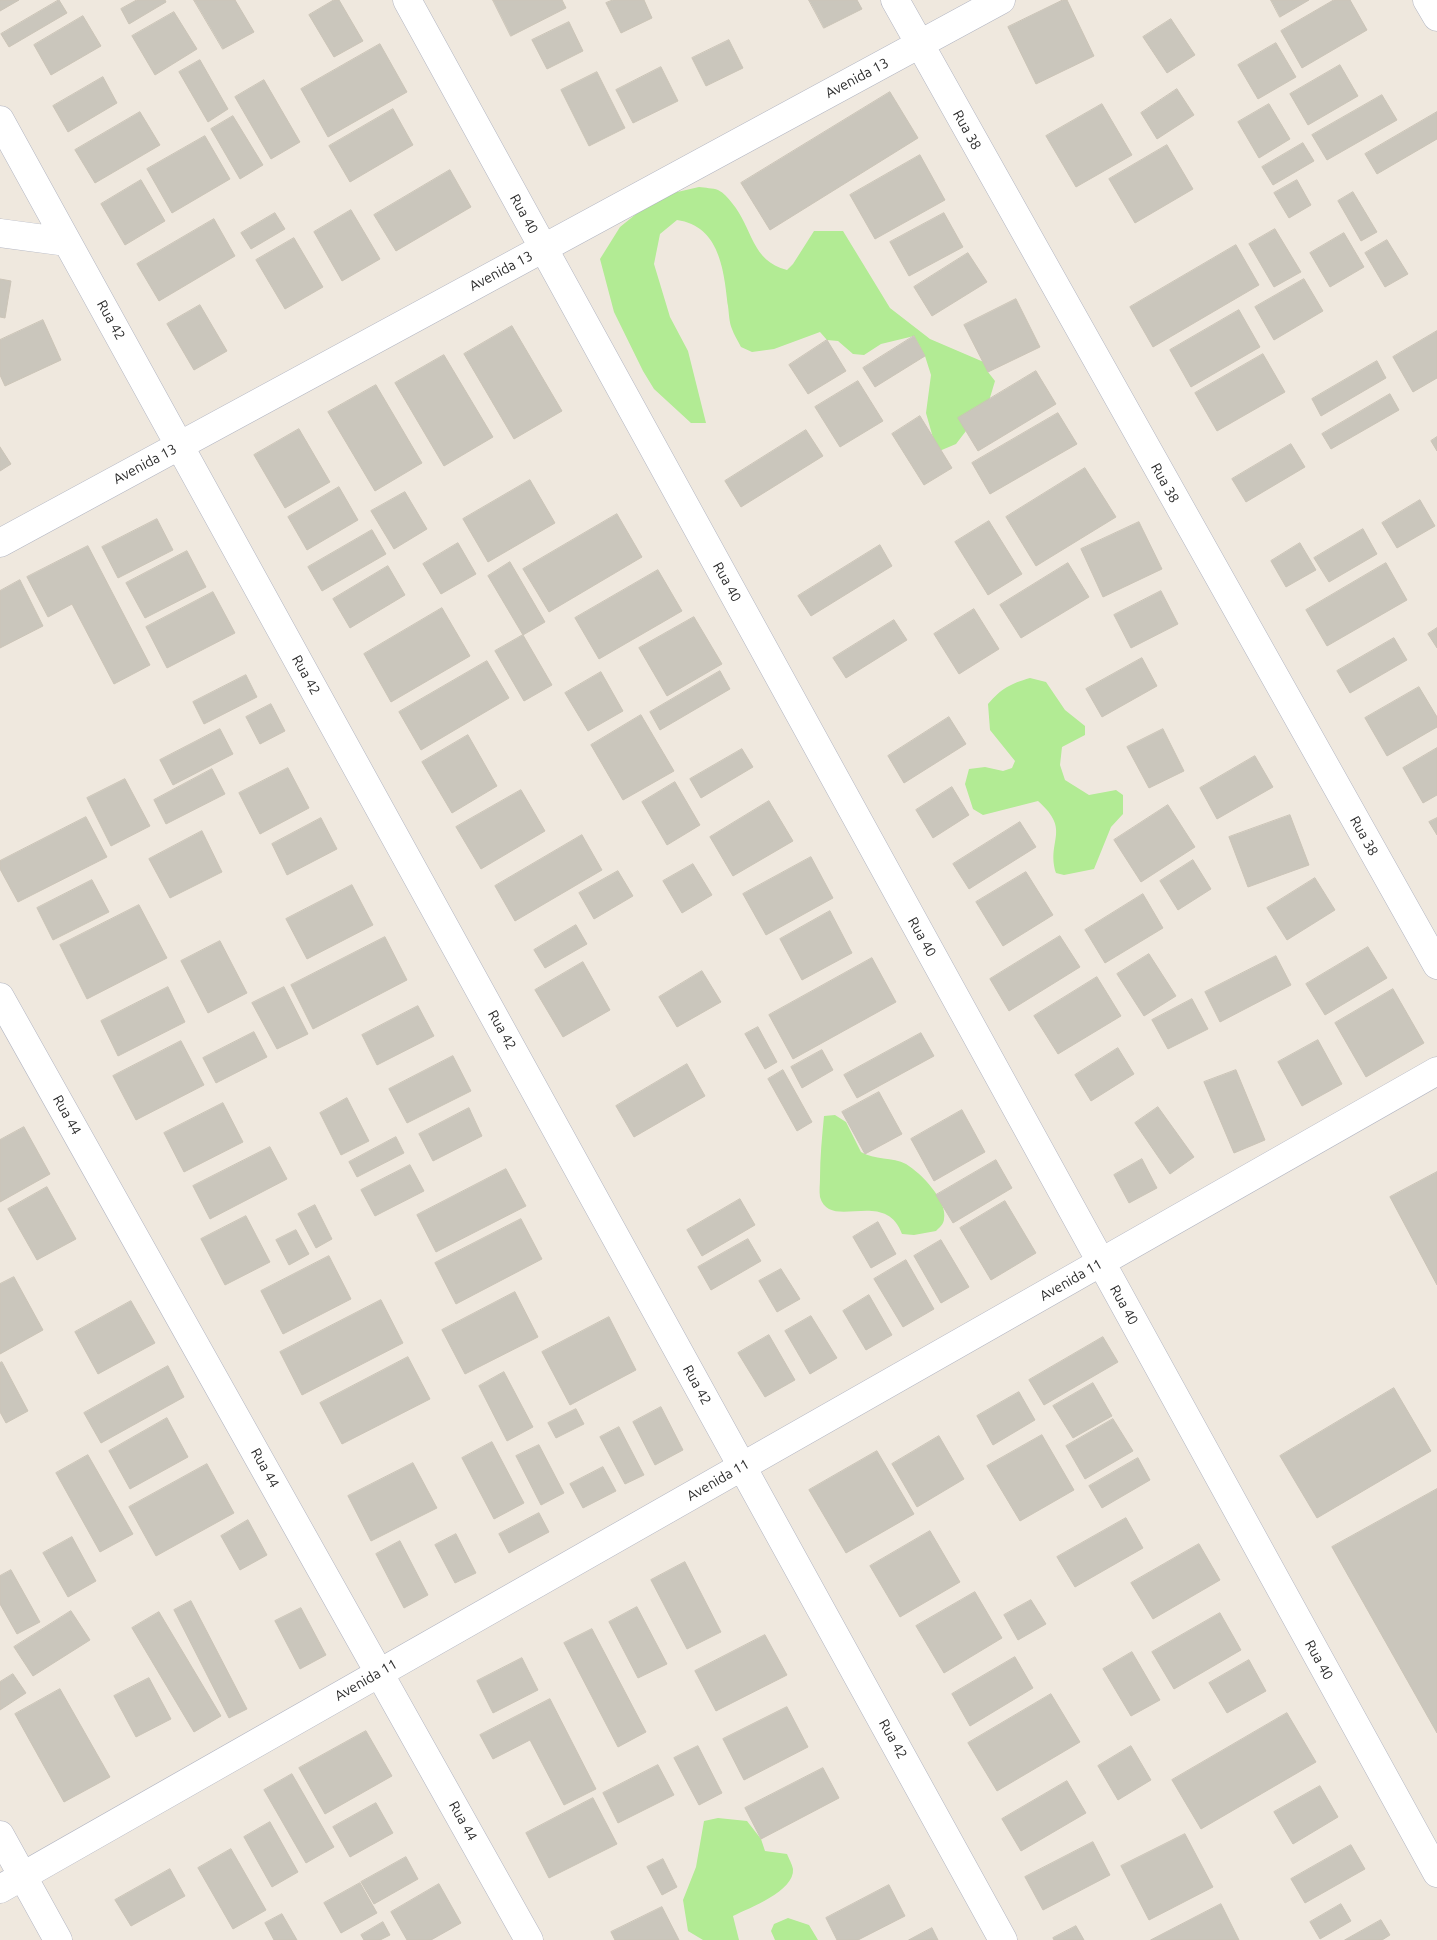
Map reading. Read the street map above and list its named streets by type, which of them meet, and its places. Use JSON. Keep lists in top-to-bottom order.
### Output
{
  "streets": {
    "street": [
      "Avenida 13",
      "Rua 38",
      "Rua 40",
      "Rua 42",
      "Rua 44",
      "Avenida 11"
    ]
  },
  "crossings": [
    ["Avenida 13", "Rua 38"],
    ["Avenida 13", "Rua 40"],
    ["Avenida 13", "Rua 42"],
    ["Rua 40", "Avenida 11"],
    ["Rua 42", "Avenida 11"],
    ["Rua 44", "Avenida 11"]
  ]
}
